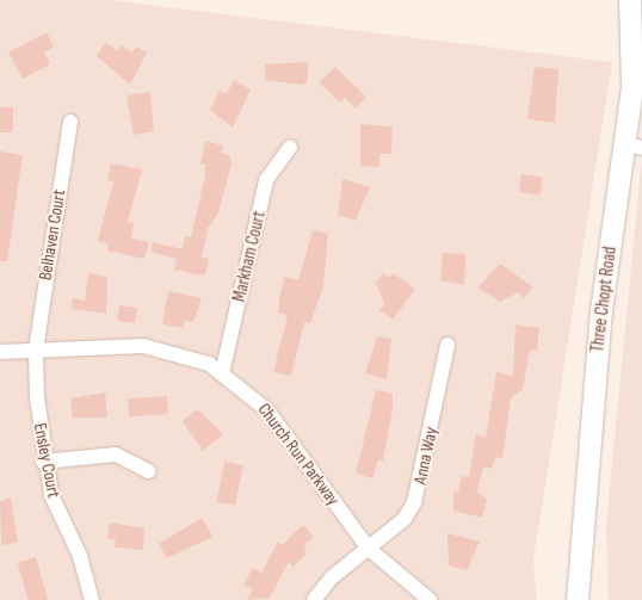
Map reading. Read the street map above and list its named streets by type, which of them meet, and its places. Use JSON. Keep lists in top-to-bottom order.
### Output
{
  "streets": {
    "main road": ["Three Chopt Road"],
    "street": [
      "Belhaven Court",
      "Markham Court",
      "Church Run Parkway",
      "Anna Way",
      "Ensley Court"
    ]
  },
  "crossings": [
    ["Belhaven Court", "Church Run Parkway"],
    ["Belhaven Court", "Ensley Court"],
    ["Markham Court", "Church Run Parkway"],
    ["Church Run Parkway", "Anna Way"],
    ["Church Run Parkway", "Ensley Court"]
  ]
}
